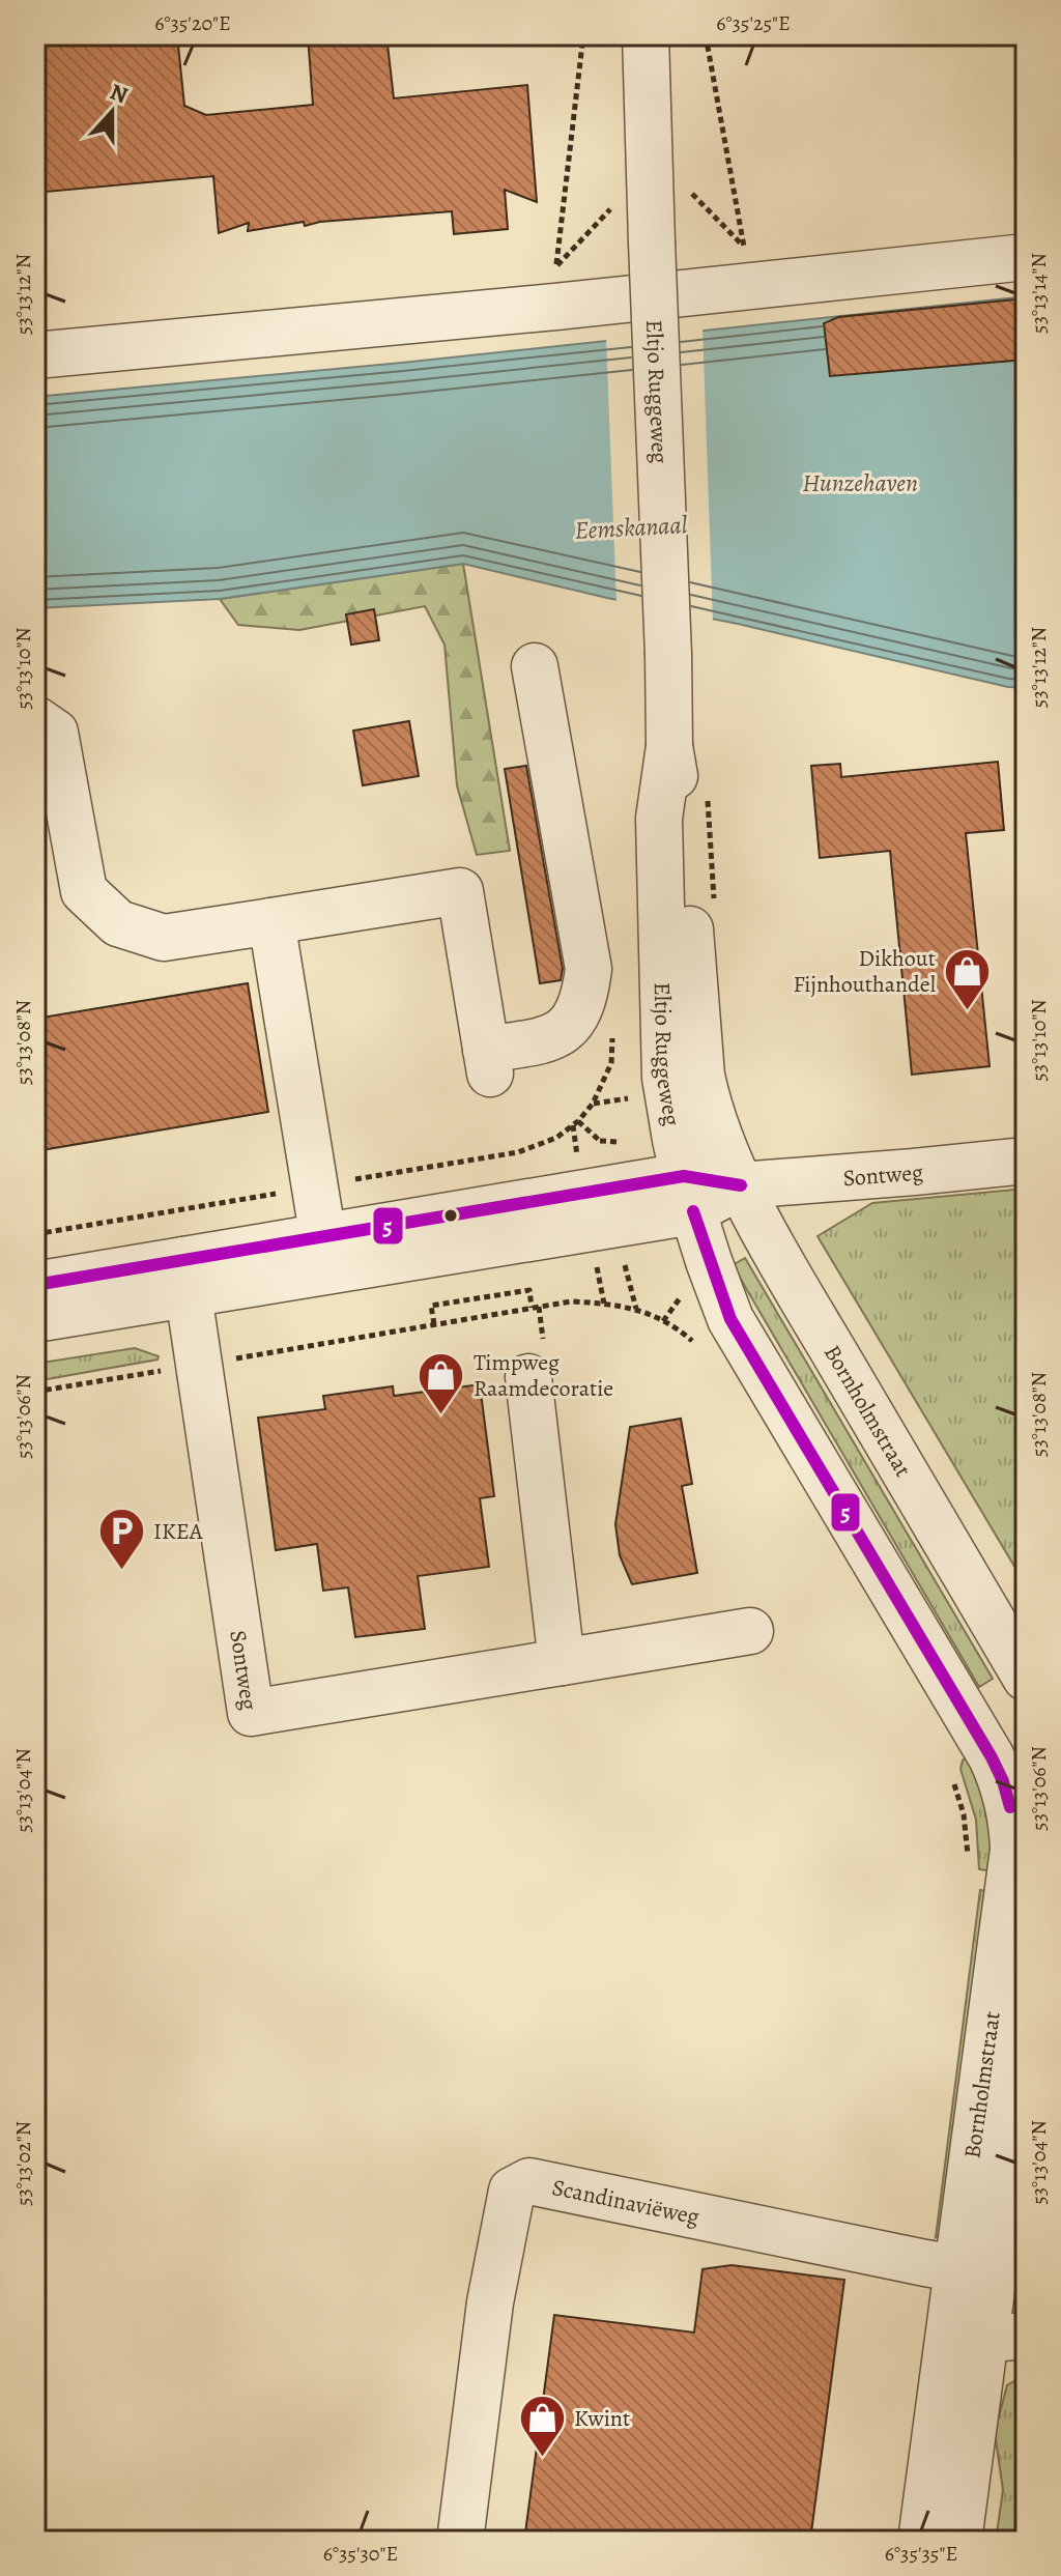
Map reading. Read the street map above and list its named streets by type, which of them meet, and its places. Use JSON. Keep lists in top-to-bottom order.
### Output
{
  "streets": {
    "street": [
      "Eltjo Ruggeweg",
      "Sontweg",
      "Bornholmstraat",
      "Scandinaviëweg"
    ]
  },
  "crossings": [
    ["Eltjo Ruggeweg", "Sontweg"],
    ["Eltjo Ruggeweg", "Bornholmstraat"],
    ["Sontweg", "Bornholmstraat"],
    ["Bornholmstraat", "Scandinaviëweg"]
  ],
  "water": ["Hunzehaven", "Eemskanaal"],
  "places": {
    "shop": ["Dikhout Fijnhouthandel", "Timpweg Raamdecoratie", "Kwint"],
    "parking": ["IKEA"]
  },
  "lines": ["transit line 5"],
  "north": "top",
  "coordinates": [
    "6°35'20\"E",
    "6°35'25\"E",
    "53°13'14\"N",
    "53°13'12\"N",
    "53°13'10\"N",
    "53°13'08\"N",
    "53°13'06\"N",
    "53°13'04\"N",
    "53°13'02\"N",
    "6°35'30\"E",
    "6°35'35\"E"
  ]
}
